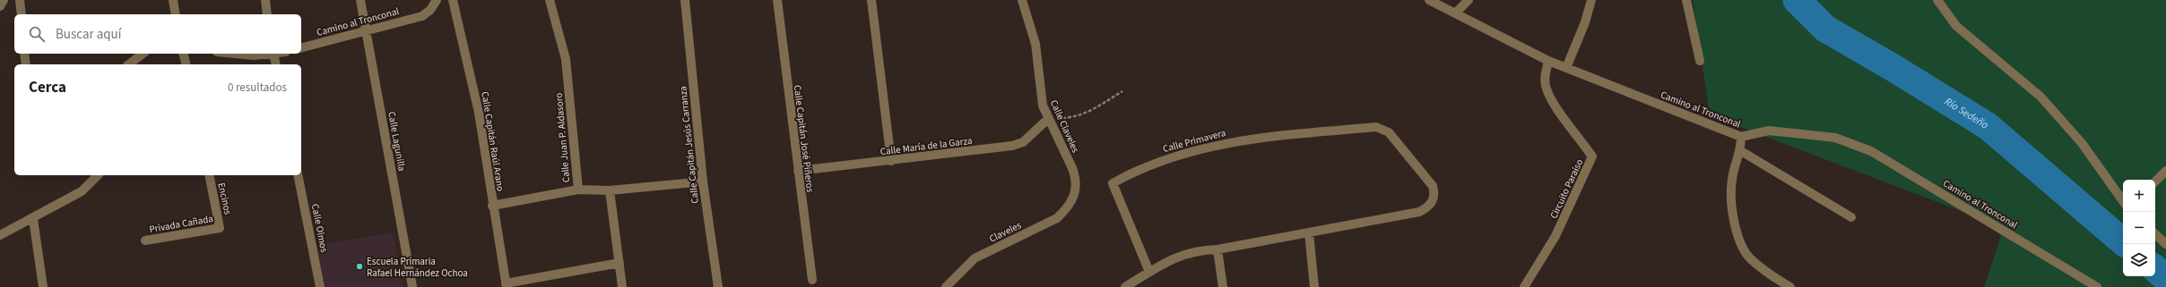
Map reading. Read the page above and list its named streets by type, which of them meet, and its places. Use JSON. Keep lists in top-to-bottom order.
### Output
{
  "streets": {
    "street": [
      "Camino al Tronconal",
      "Calle Claveles",
      "Calle Juan P. Aldasoro",
      "Calle Capitán José Piñeros",
      "Calle Primavera",
      "Calle Lagunilla",
      "Calle Capitán Raúl Arano",
      "Calle Capitán Jesús Carranza",
      "Calle María de la Garza",
      "Circuito Paraíso",
      "Encinos",
      "Privada Cañada",
      "Calle Olmos",
      "Claveles"
    ]
  },
  "crossings": [
    ["Camino al Tronconal", "Calle Lagunilla"],
    ["Camino al Tronconal", "Circuito Paraíso"],
    ["Calle Claveles", "Calle María de la Garza"],
    ["Calle Claveles", "Claveles"],
    ["Calle Juan P. Aldasoro", "Calle Capitán Jesús Carranza"],
    ["Calle Capitán José Piñeros", "Calle María de la Garza"],
    ["Encinos", "Privada Cañada"]
  ],
  "water": ["Río Sedeño"],
  "places": ["Escuela Primaria Rafael Hernández Ochoa"],
  "page": {
    "search": "Buscar aquí",
    "heading": ["Cerca", "0 resultados"],
    "map_buttons": ["+", "−"]
  }
}
